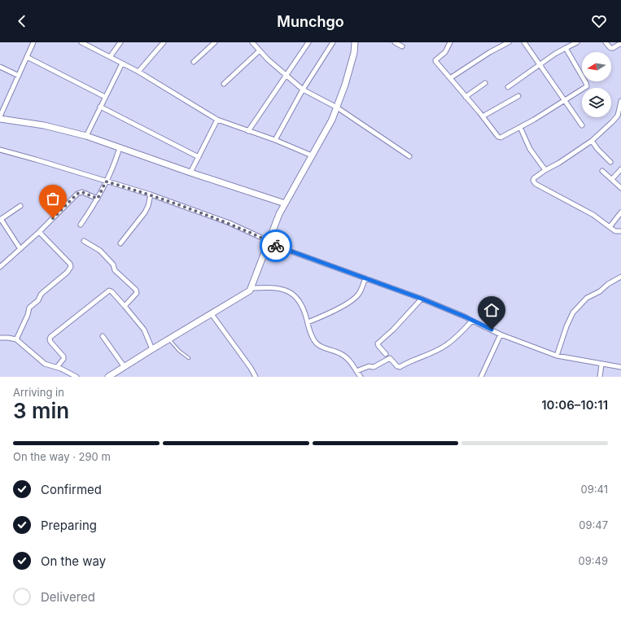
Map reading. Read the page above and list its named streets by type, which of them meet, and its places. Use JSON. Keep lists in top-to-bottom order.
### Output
{
  "north": "left",
  "page": {
    "header": "Munchgo",
    "heading": ["3 min", "Arriving in", "10:06–10:11"],
    "bar": "On the way · 290 m",
    "list": [
      ["Confirmed", "09:41"],
      ["Preparing", "09:47"],
      ["On the way", "09:49"],
      "Delivered"
    ]
  }
}
